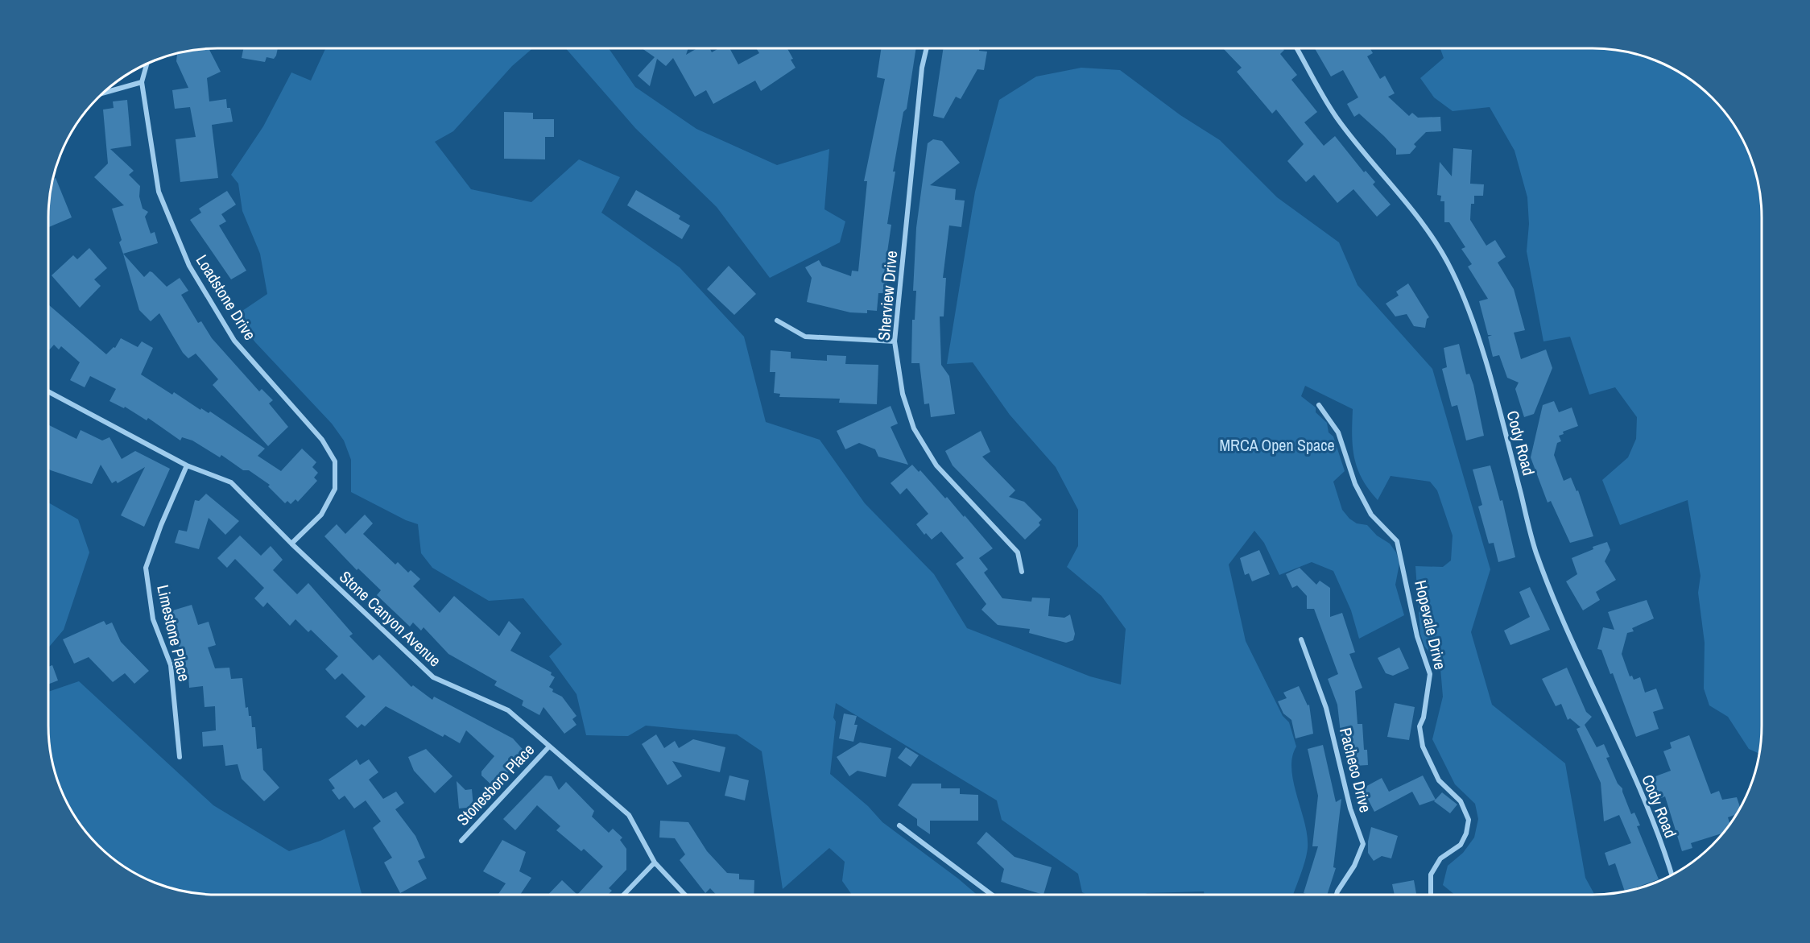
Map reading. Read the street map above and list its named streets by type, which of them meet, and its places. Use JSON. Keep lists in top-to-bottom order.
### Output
{
  "streets": {
    "street": [
      "Sherview Drive",
      "Loadstone Drive",
      "Cody Road",
      "Stone Canyon Avenue",
      "Hopevale Drive",
      "Limestone Place",
      "Pacheco Drive",
      "Stonesboro Place"
    ]
  },
  "crossings": [
    ["Loadstone Drive", "Stone Canyon Avenue"],
    ["Stone Canyon Avenue", "Limestone Place"],
    ["Stone Canyon Avenue", "Stonesboro Place"]
  ],
  "parks": ["MRCA Open Space"]
}
